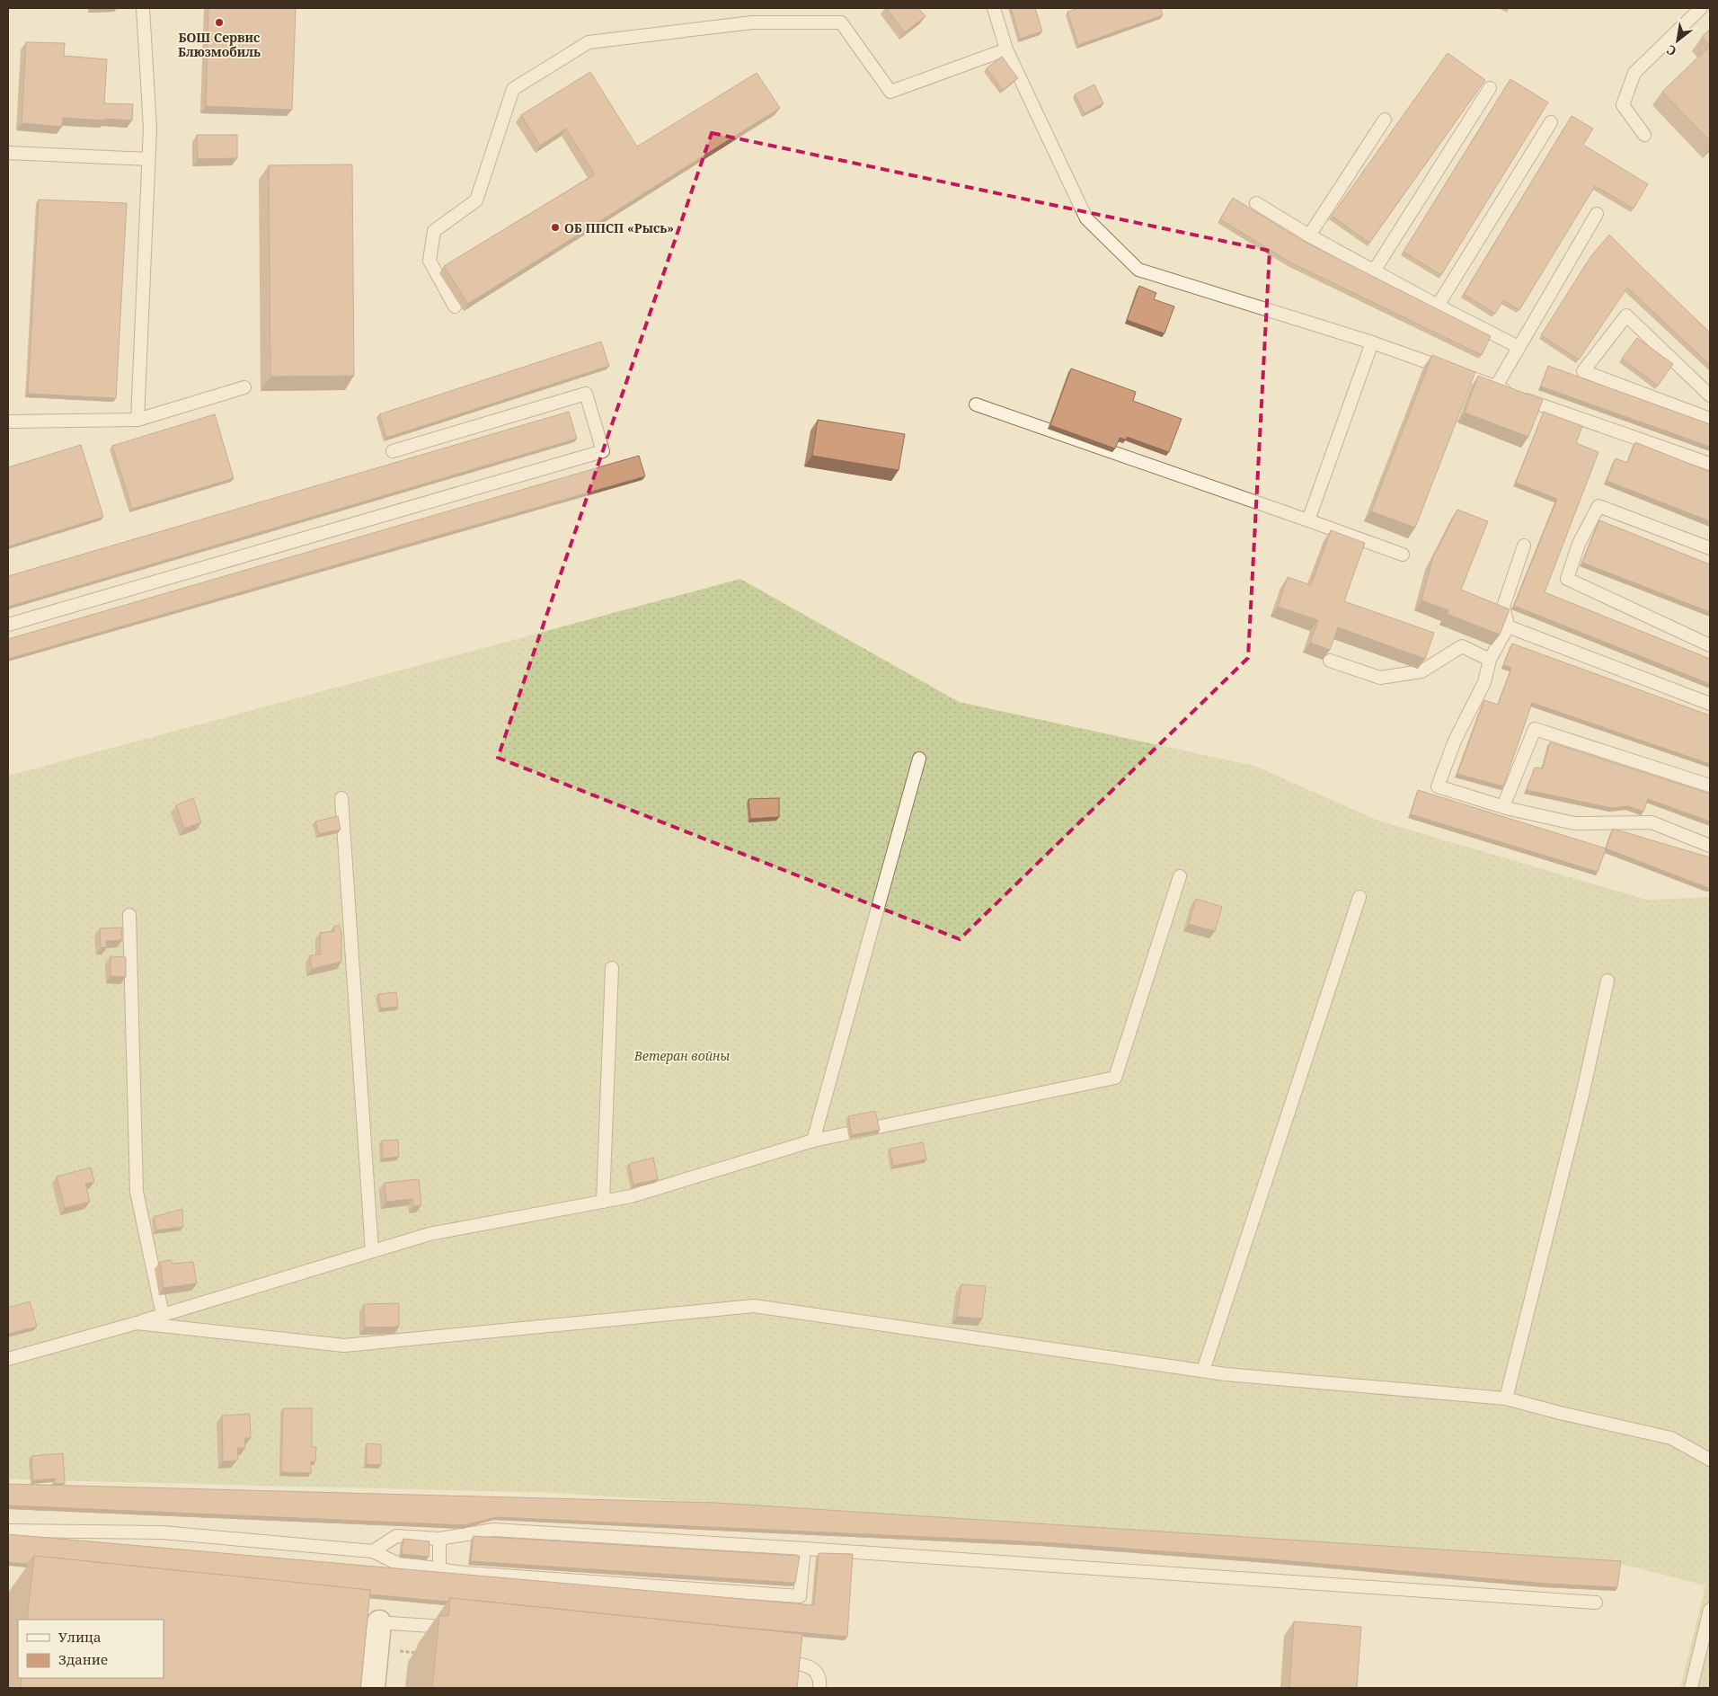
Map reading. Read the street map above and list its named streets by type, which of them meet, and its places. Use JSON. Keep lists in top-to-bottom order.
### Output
{
  "parks": ["Ветеран войны"],
  "places": ["БОШ Сервис Блюзмобиль", "ОБ ППСП «Рысь»"],
  "legend": ["Улица", "Здание"],
  "north": "bottom left"
}
